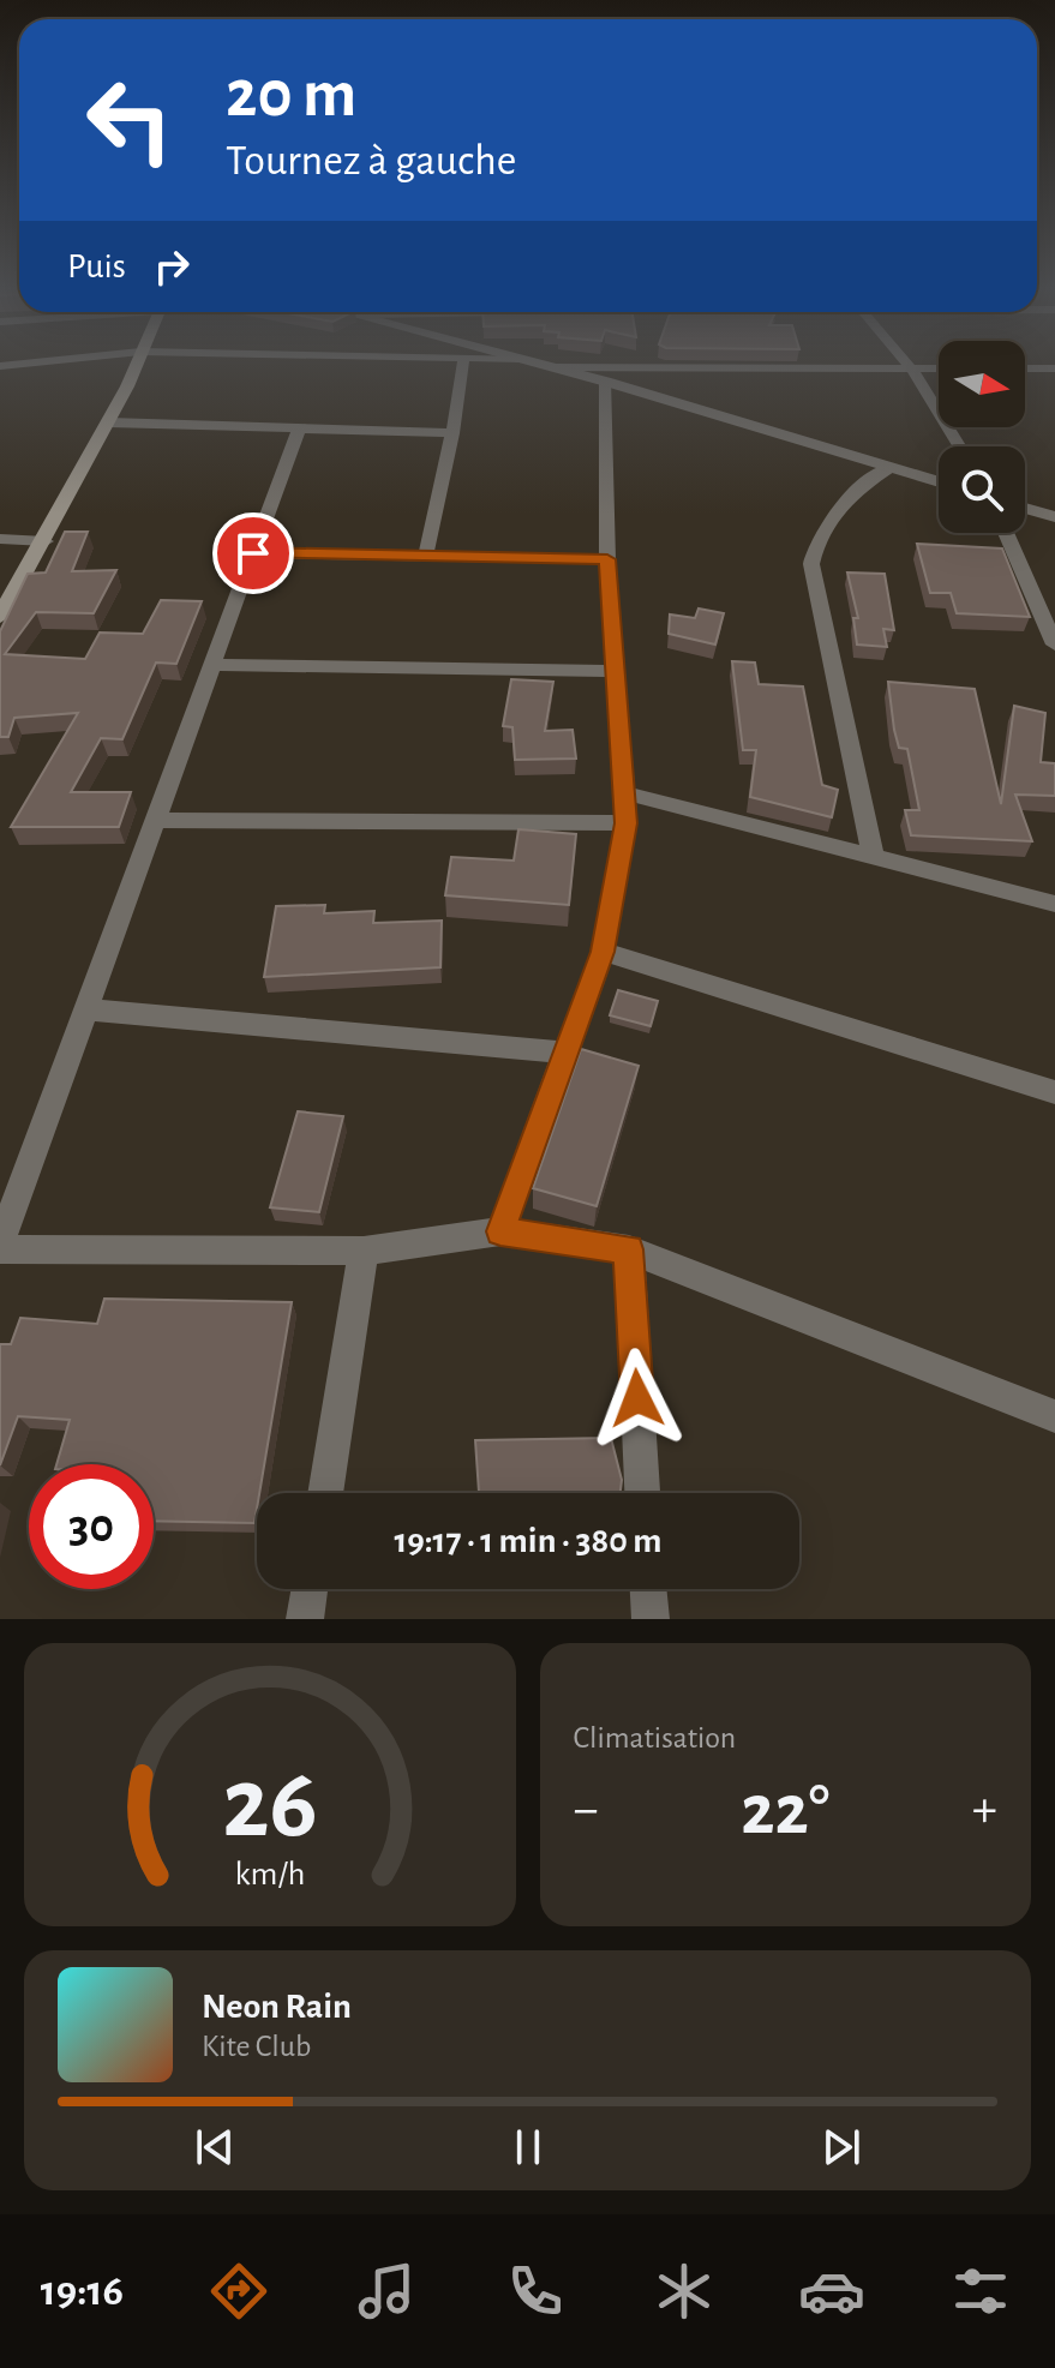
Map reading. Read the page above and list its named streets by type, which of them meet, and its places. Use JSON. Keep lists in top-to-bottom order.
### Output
{
  "north": "right",
  "page": {
    "turn": ["20 m", "Tournez à gauche"],
    "then": "Puis",
    "limit": "30",
    "trip": "19:17 · 1 min · 380 m",
    "tile": "Climatisation",
    "heat": ["−", "22°", "+"],
    "song": ["Neon Rain", "Kite Club"],
    "tabs": "19:16",
    "gauge": ["26", "km/h"]
  }
}
